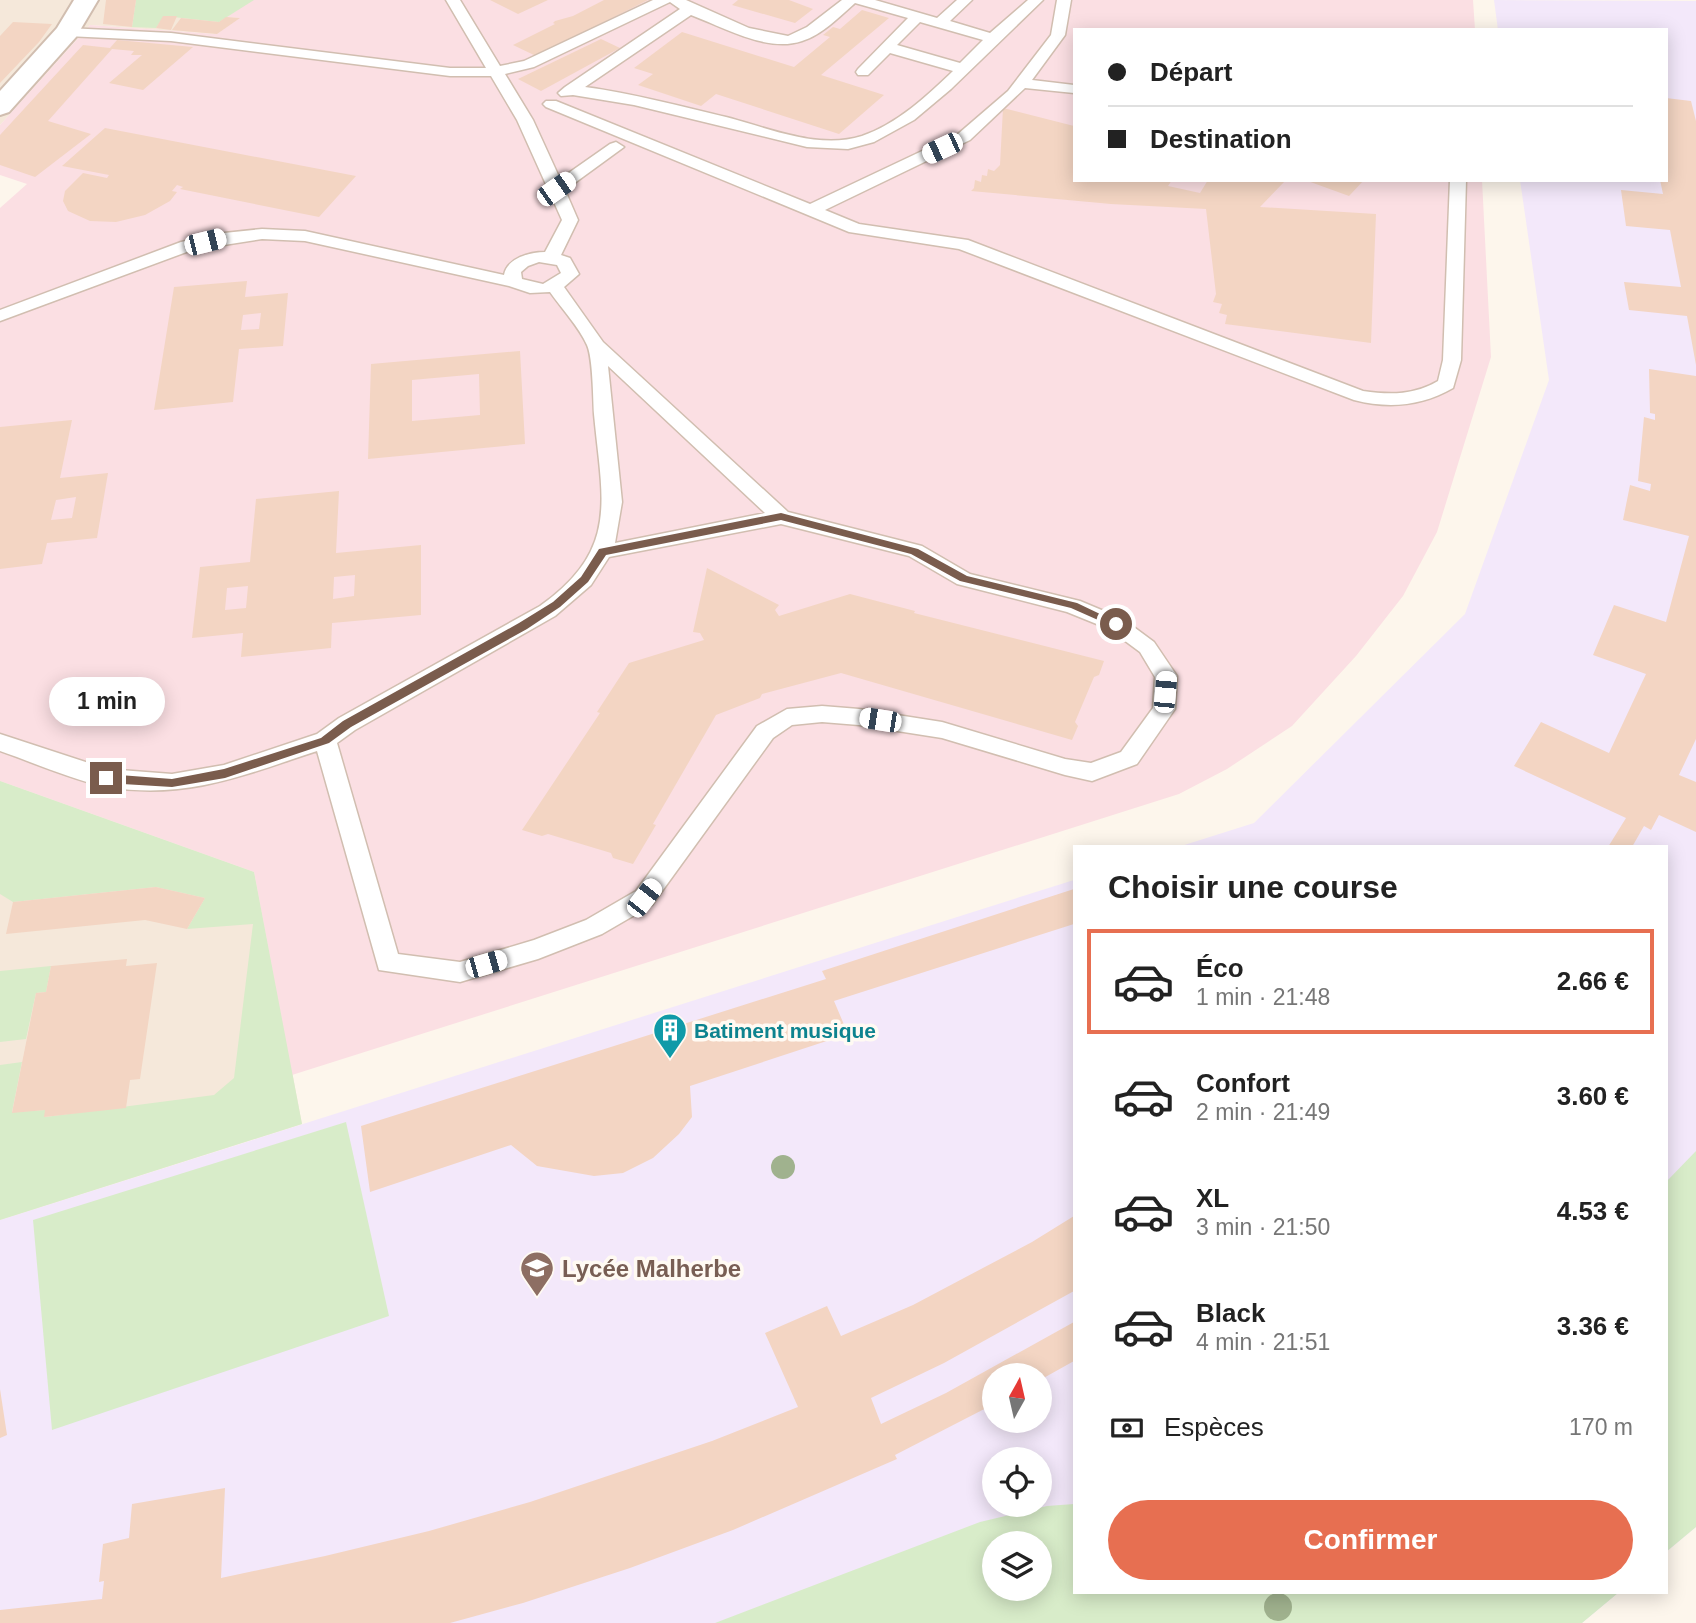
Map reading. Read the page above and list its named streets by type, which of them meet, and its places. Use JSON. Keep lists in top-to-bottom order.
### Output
{
  "places": {
    "building": ["Batiment musique"],
    "school or university": ["Lycée Malherbe"]
  },
  "north": "top",
  "page": {
    "banner": ["Départ", "Destination"],
    "bubble": "1 min",
    "heading": "Choisir une course",
    "list": [
      {
        "name": "Éco",
        "note": "1 min · 21:48",
        "value": "2.66 €"
      },
      {
        "name": "Confort",
        "note": "2 min · 21:49",
        "value": "3.60 €"
      },
      {
        "name": "XL",
        "note": "3 min · 21:50",
        "value": "4.53 €"
      },
      {
        "name": "Black",
        "note": "4 min · 21:51",
        "value": "3.36 €"
      }
    ],
    "pay": ["Espèces", "170 m"],
    "buttons": "Confirmer"
  }
}
